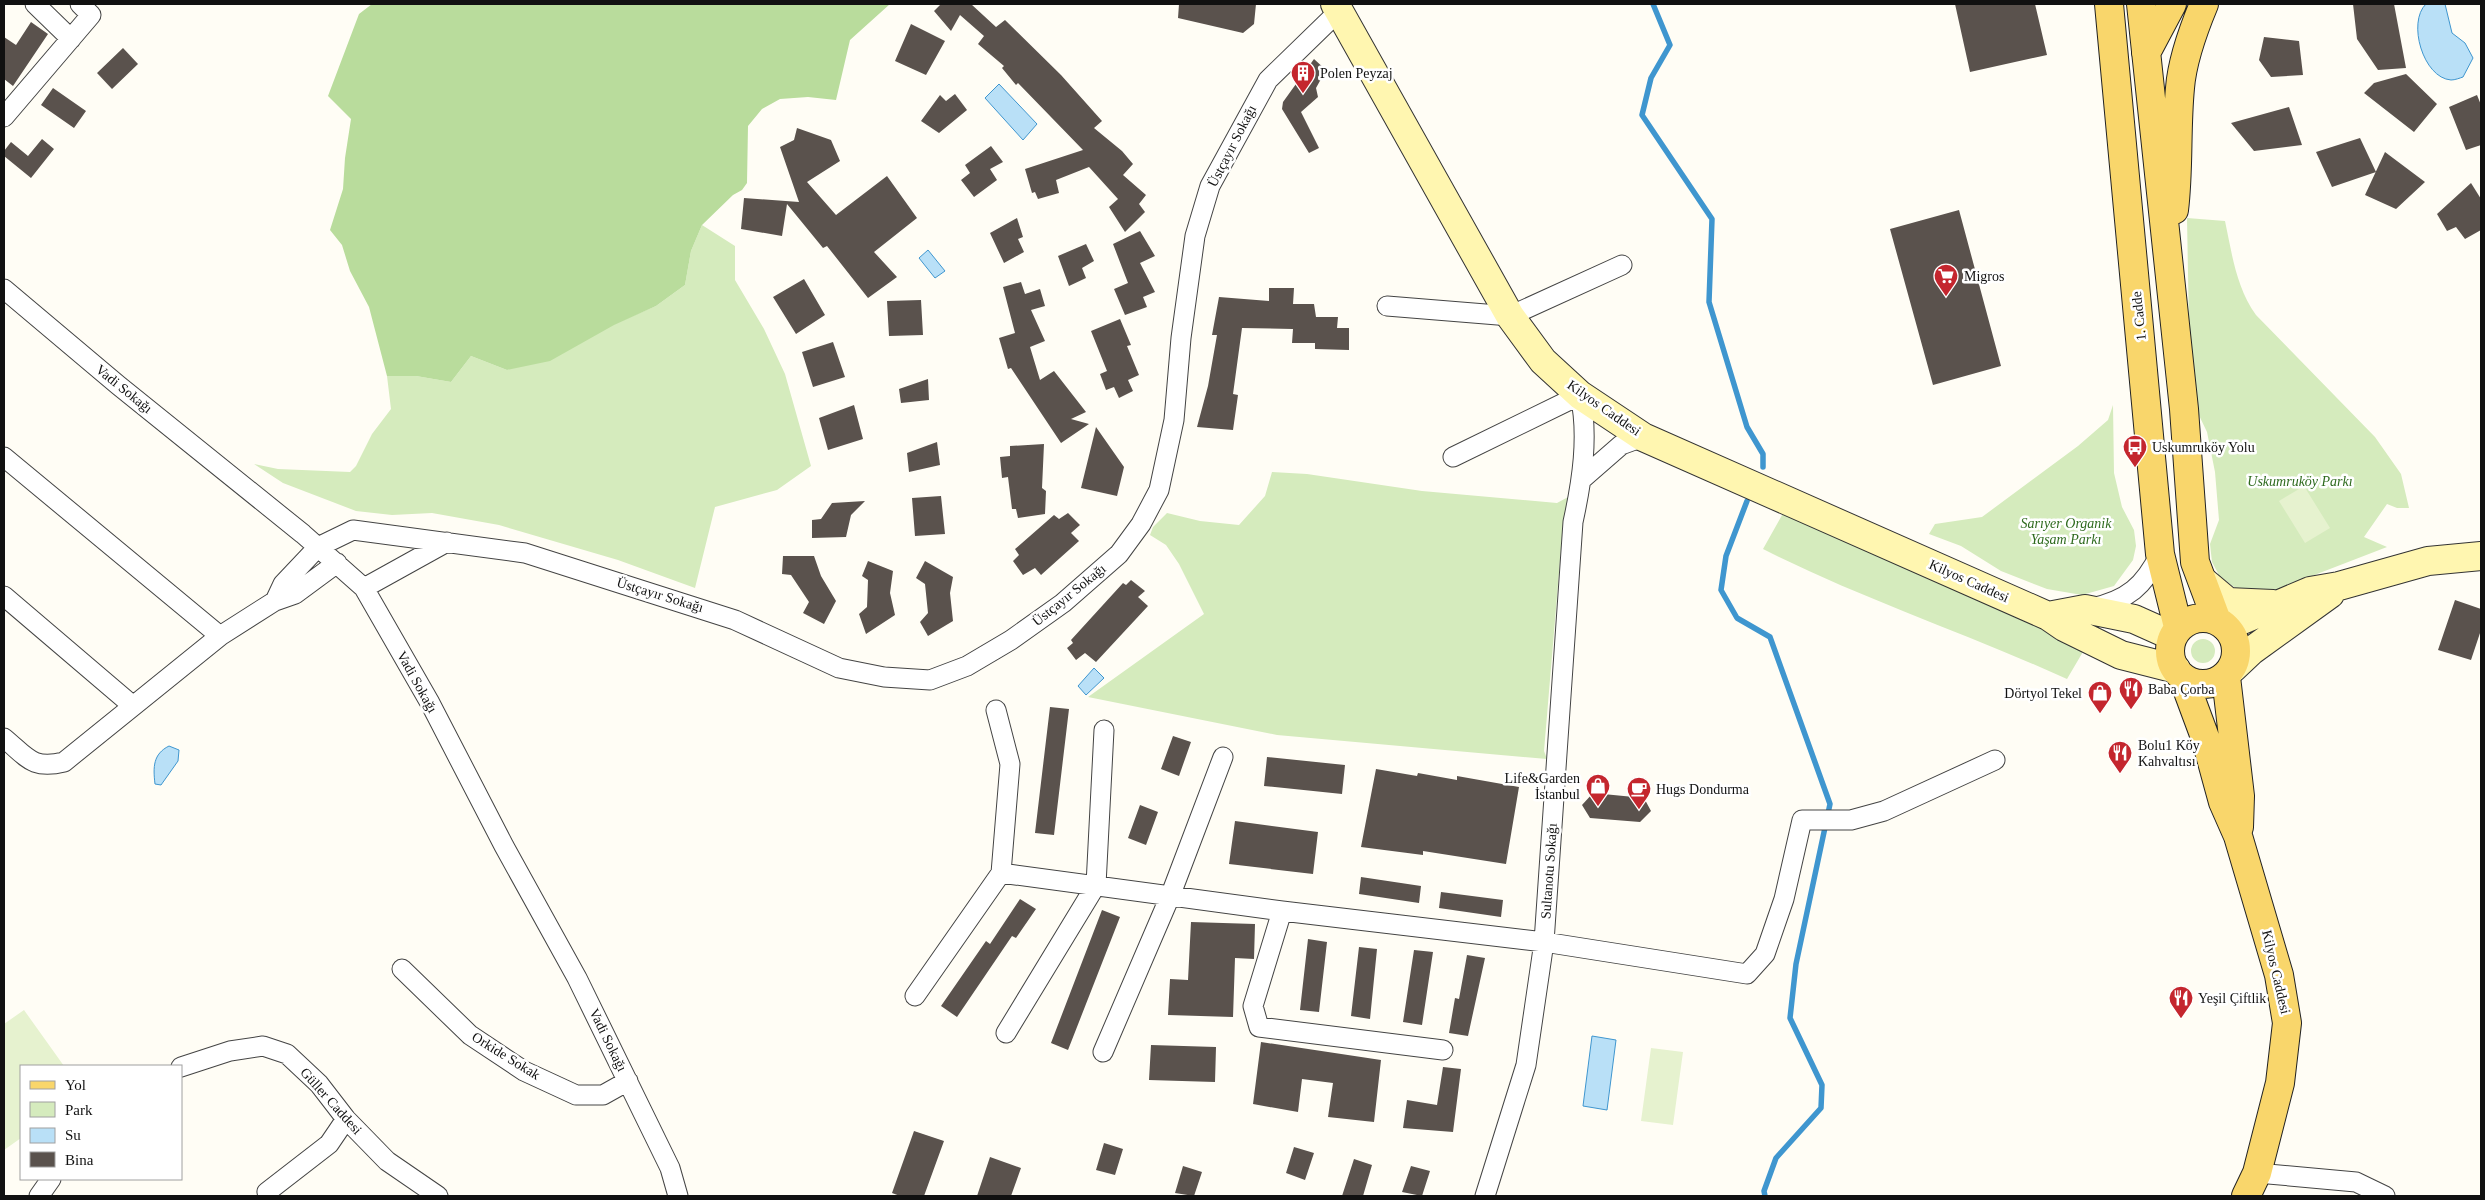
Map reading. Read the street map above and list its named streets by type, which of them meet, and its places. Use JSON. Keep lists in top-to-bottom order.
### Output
{
  "streets": {
    "main road": ["1. Cadde", "Kilyos Caddesi"],
    "street": [
      "Üstçayır Sokağı",
      "Vadi Sokağı",
      "Sultanotu Sokağı",
      "Orkide Sokak",
      "Güller Caddesi"
    ]
  },
  "crossings": [
    ["Üstçayır Sokağı", "Vadi Sokağı"],
    ["Üstçayır Sokağı", "Kilyos Caddesi"],
    ["1. Cadde", "Kilyos Caddesi"],
    ["Vadi Sokağı", "Orkide Sokak"],
    ["Kilyos Caddesi", "Sultanotu Sokağı"]
  ],
  "parks": ["Uskumruköy Parkı", "Sarıyer Organik Yaşam Parkı"],
  "places": {
    "building": ["Polen Peyzaj"],
    "supermarket": ["Migros"],
    "bus stop": ["Uskumruköy Yolu"],
    "restaurant": ["Baba Çorba", "Bolu1 Köy Kahvaltısı", "Yeşil Çiftlik"],
    "shop": ["Dörtyol Tekel", "Life&Garden İstanbul"],
    "cafe": ["Hugs Dondurma"]
  },
  "legend": [
    "Yol",
    "Park",
    "Su",
    "Bina"
  ]
}
